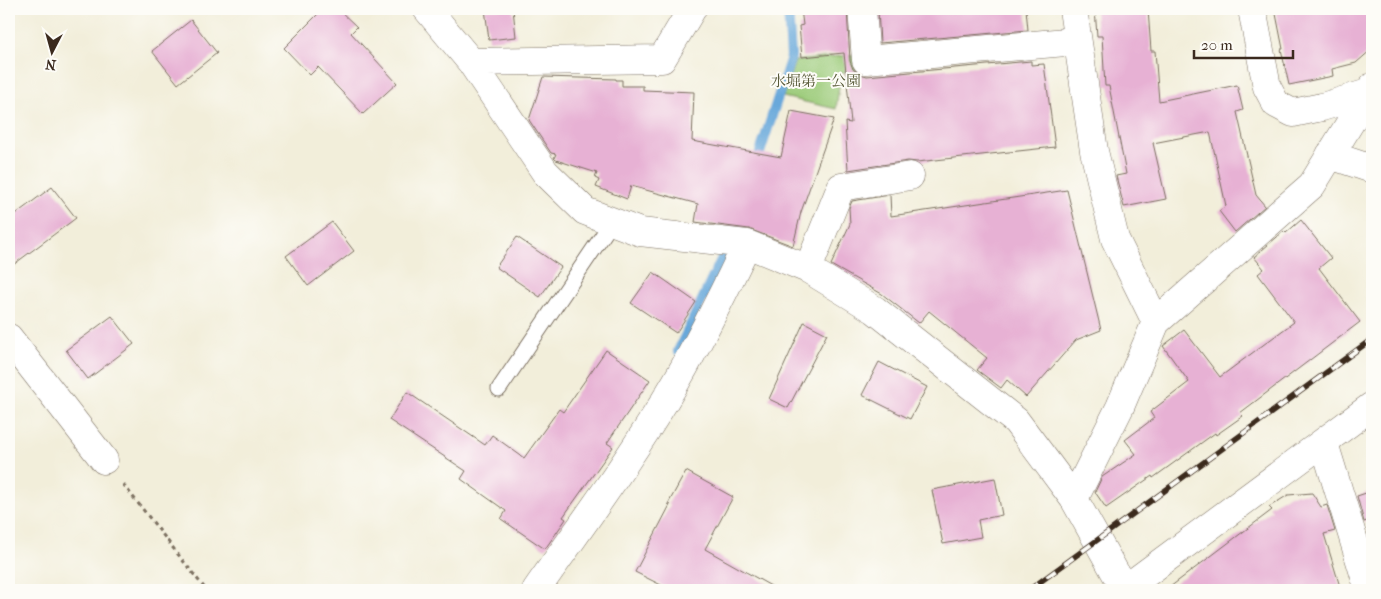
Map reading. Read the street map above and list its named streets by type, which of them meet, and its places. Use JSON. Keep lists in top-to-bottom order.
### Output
{
  "parks": ["水堀第一公園"],
  "scale_bar": "20 m",
  "north": "bottom"
}
